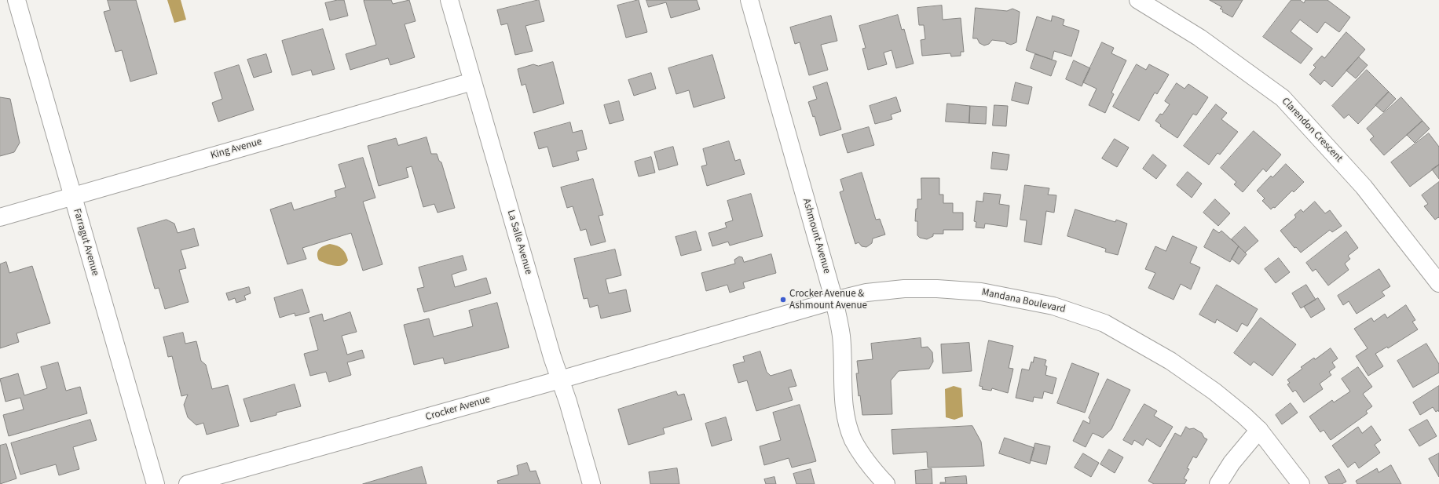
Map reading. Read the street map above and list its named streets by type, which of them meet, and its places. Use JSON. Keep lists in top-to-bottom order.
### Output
{
  "streets": {
    "street": [
      "Clarendon Crescent",
      "King Avenue",
      "Ashmount Avenue",
      "Farragut Avenue",
      "La Salle Avenue",
      "Mandana Boulevard",
      "Crocker Avenue"
    ]
  },
  "crossings": [
    ["King Avenue", "Farragut Avenue"],
    ["King Avenue", "La Salle Avenue"],
    ["Ashmount Avenue", "Mandana Boulevard"],
    ["La Salle Avenue", "Crocker Avenue"],
    ["Mandana Boulevard", "Crocker Avenue"]
  ],
  "places": ["Crocker Avenue & Ashmount Avenue"]
}
